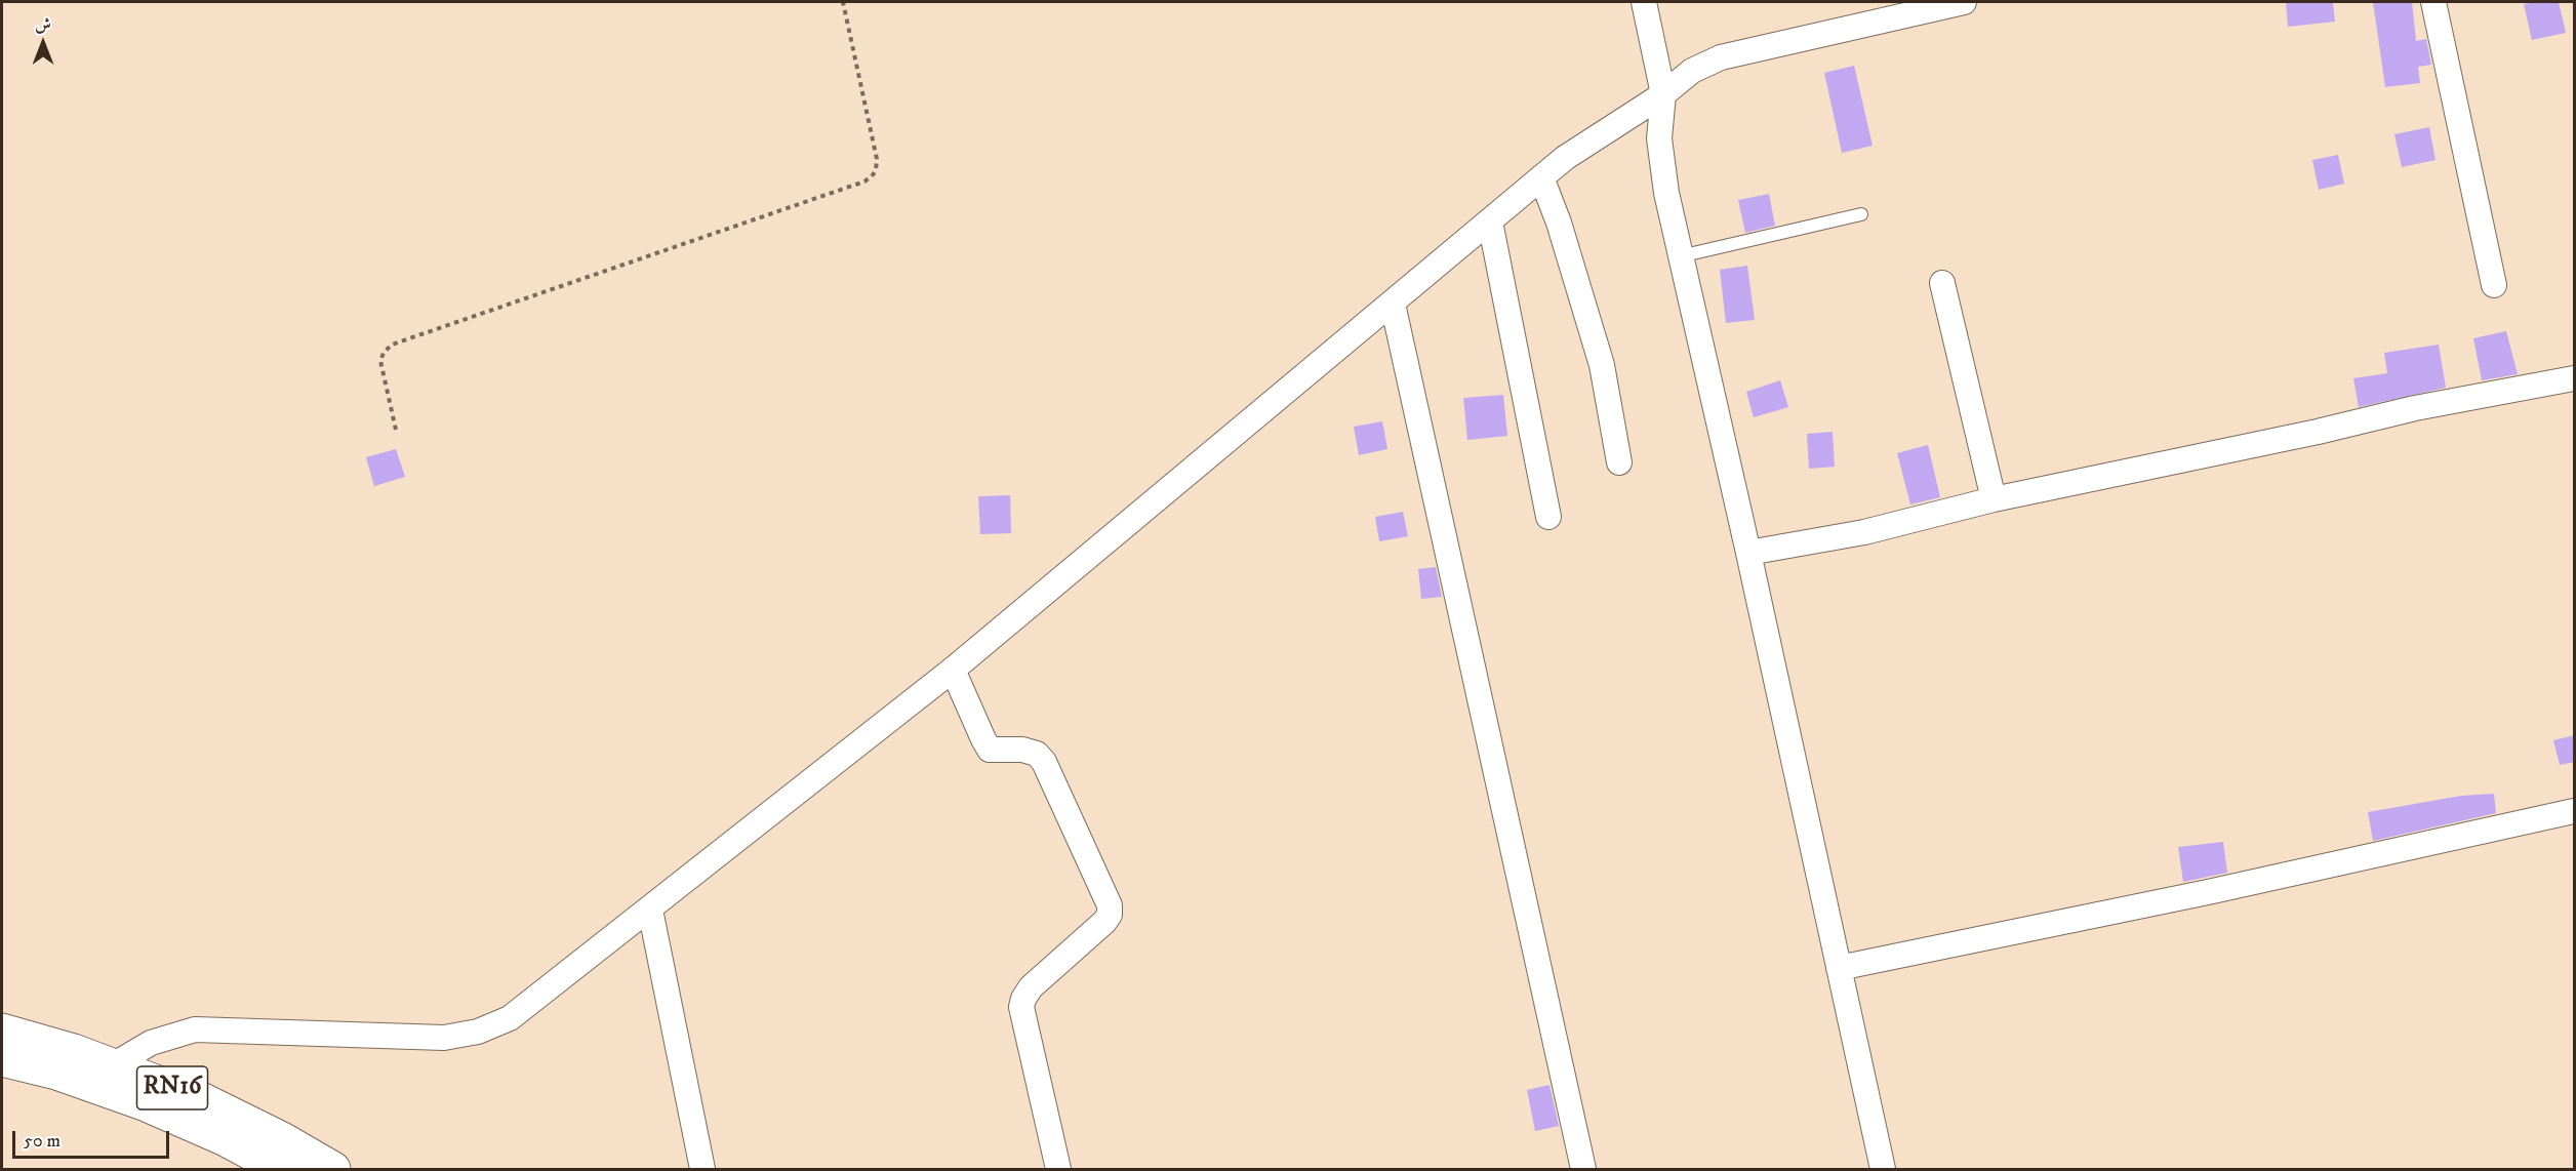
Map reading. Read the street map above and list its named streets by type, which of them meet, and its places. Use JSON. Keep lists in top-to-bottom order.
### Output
{
  "streets": {
    "highway": ["RN16"]
  },
  "scale_bar": "50 m",
  "north": "top"
}
